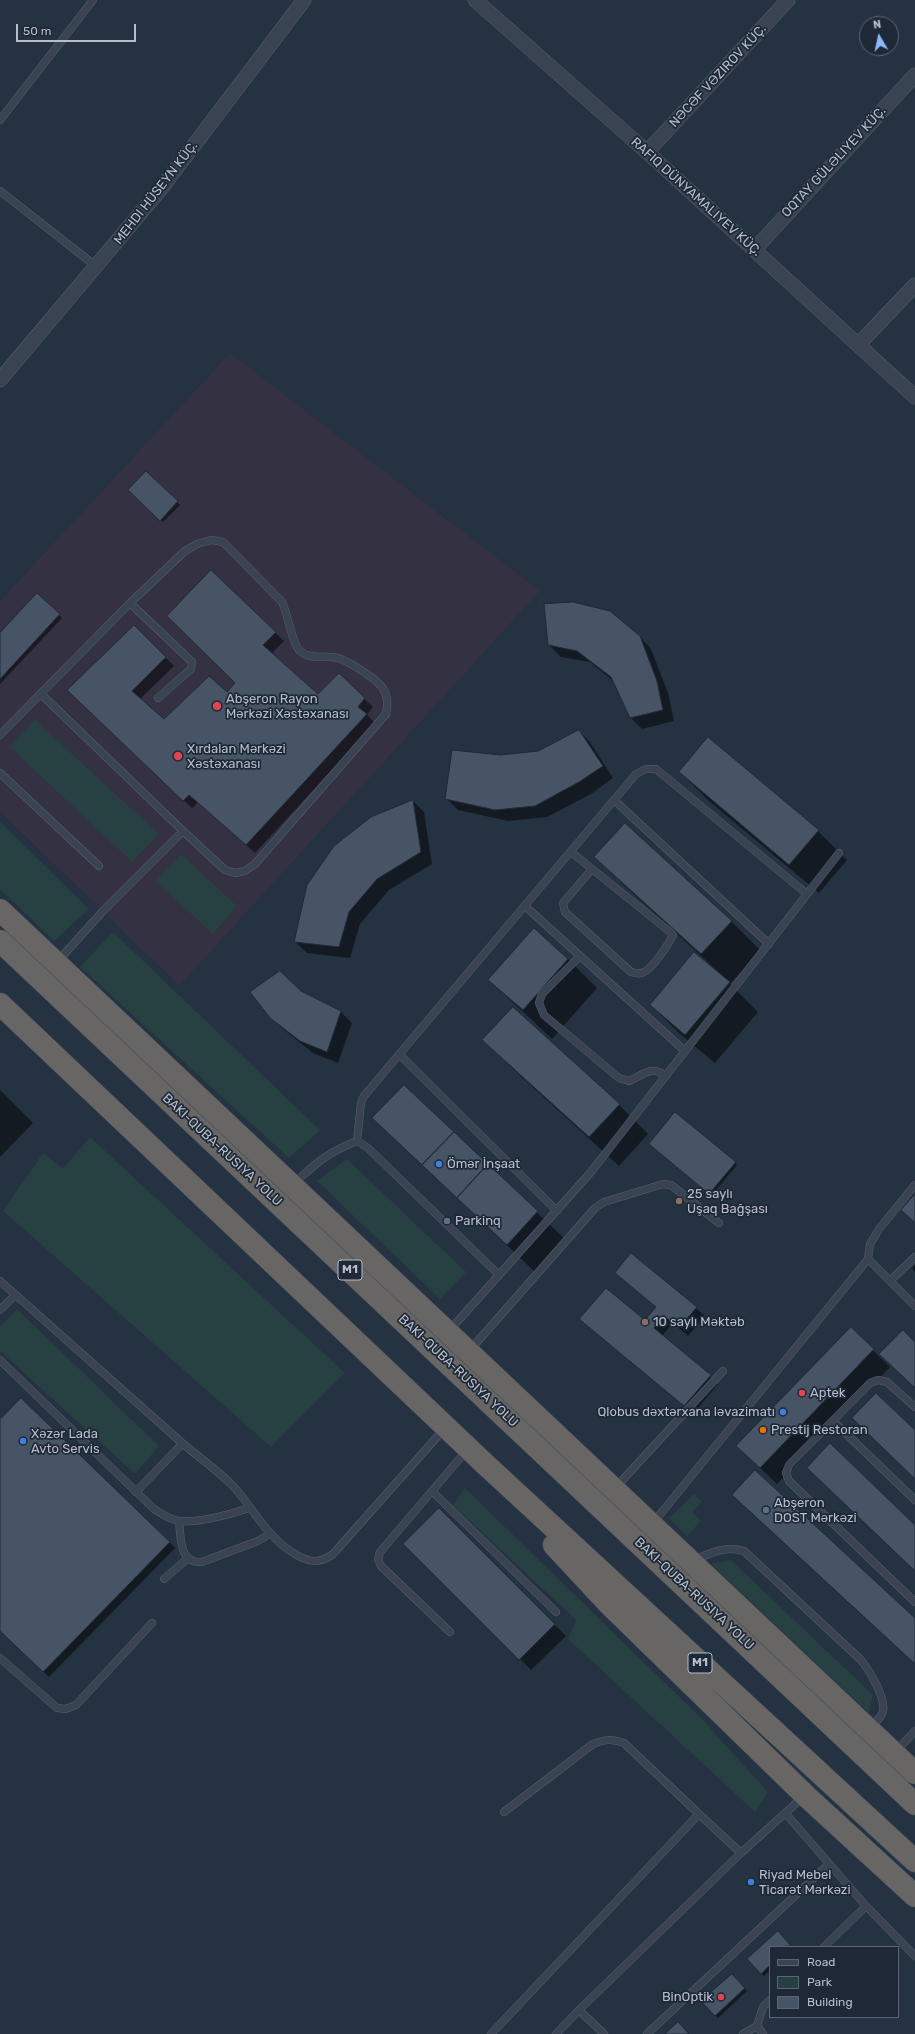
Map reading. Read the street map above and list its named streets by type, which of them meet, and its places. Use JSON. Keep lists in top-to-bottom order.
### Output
{
  "streets": {
    "highway": ["M1"],
    "street": ["NƏCƏF VƏZIROV KÜÇ.", "OQTAY GÜLƏLIYEV KÜÇ.", "MEHDI HÜSEYN KÜÇ."]
  },
  "places": [
    "Abşeron Rayon Mərkəzi Xəstəxanası",
    "Xırdalan Mərkəzi Xəstəxanası",
    "Ömər İnşaat",
    "25 saylı Uşaq Bağşası",
    "Parkinq",
    "10 saylı Məktəb",
    "Aptek",
    "Qlobus dəxtərxana ləvazimatı",
    "Prestij Restoran",
    "Xəzər Lada Avto Servis",
    "Abşeron DOST Mərkəzi",
    "Riyad Mebel Ticarət Mərkəzi",
    "BinOptik"
  ],
  "legend": ["Road", "Park", "Building"],
  "scale_bar": "50 m",
  "north": "top"
}
